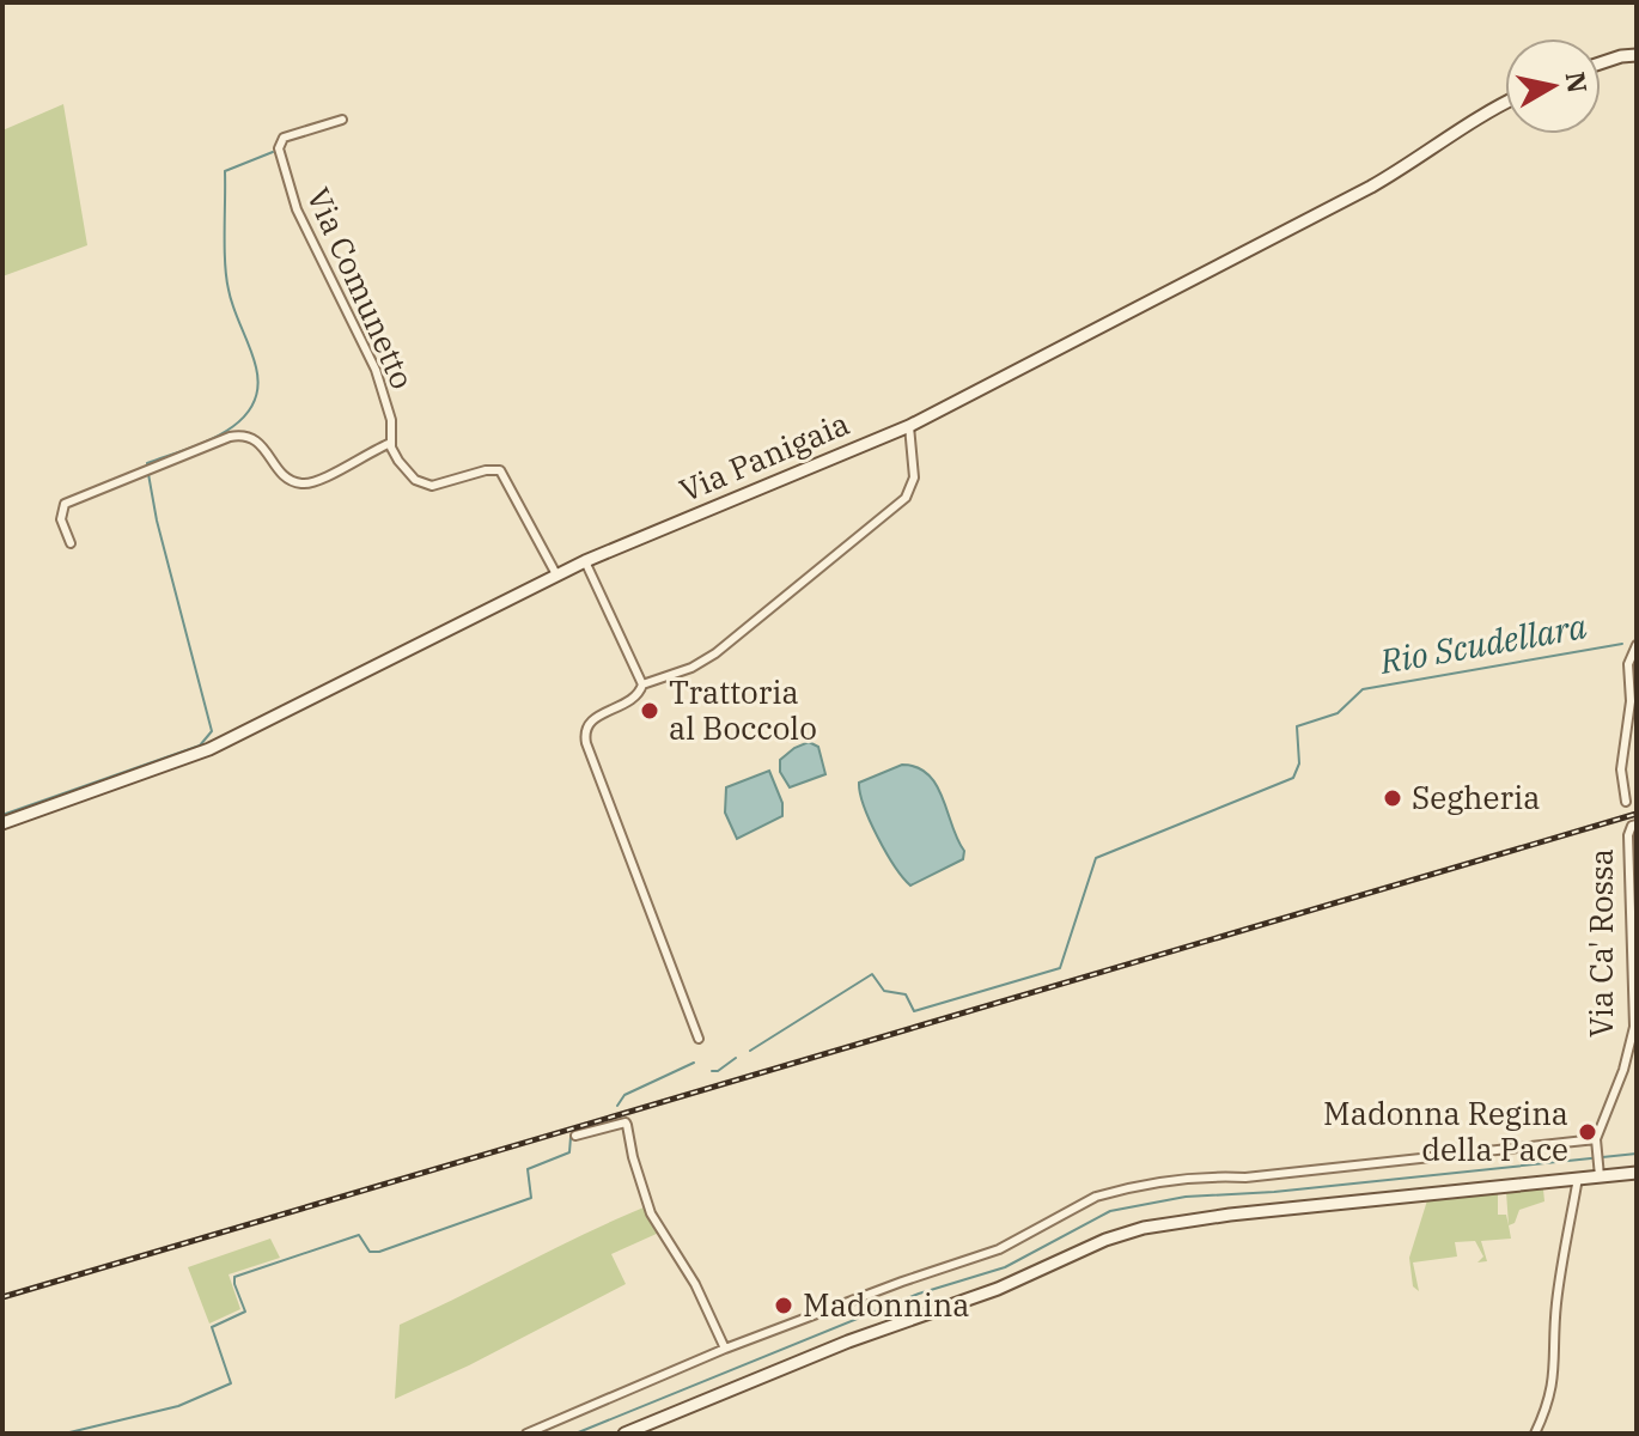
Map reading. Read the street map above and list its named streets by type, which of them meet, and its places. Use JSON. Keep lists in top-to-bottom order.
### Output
{
  "streets": {
    "street": ["Via Comunetto", "Via Panigaia", "Via Ca' Rossa"]
  },
  "crossings": [
    ["Via Comunetto", "Via Panigaia"]
  ],
  "water": ["Rio Scudellara"],
  "places": [
    "Trattoria al Boccolo",
    "Segheria",
    "Madonna Regina della Pace",
    "Madonnina"
  ],
  "north": "right"
}
